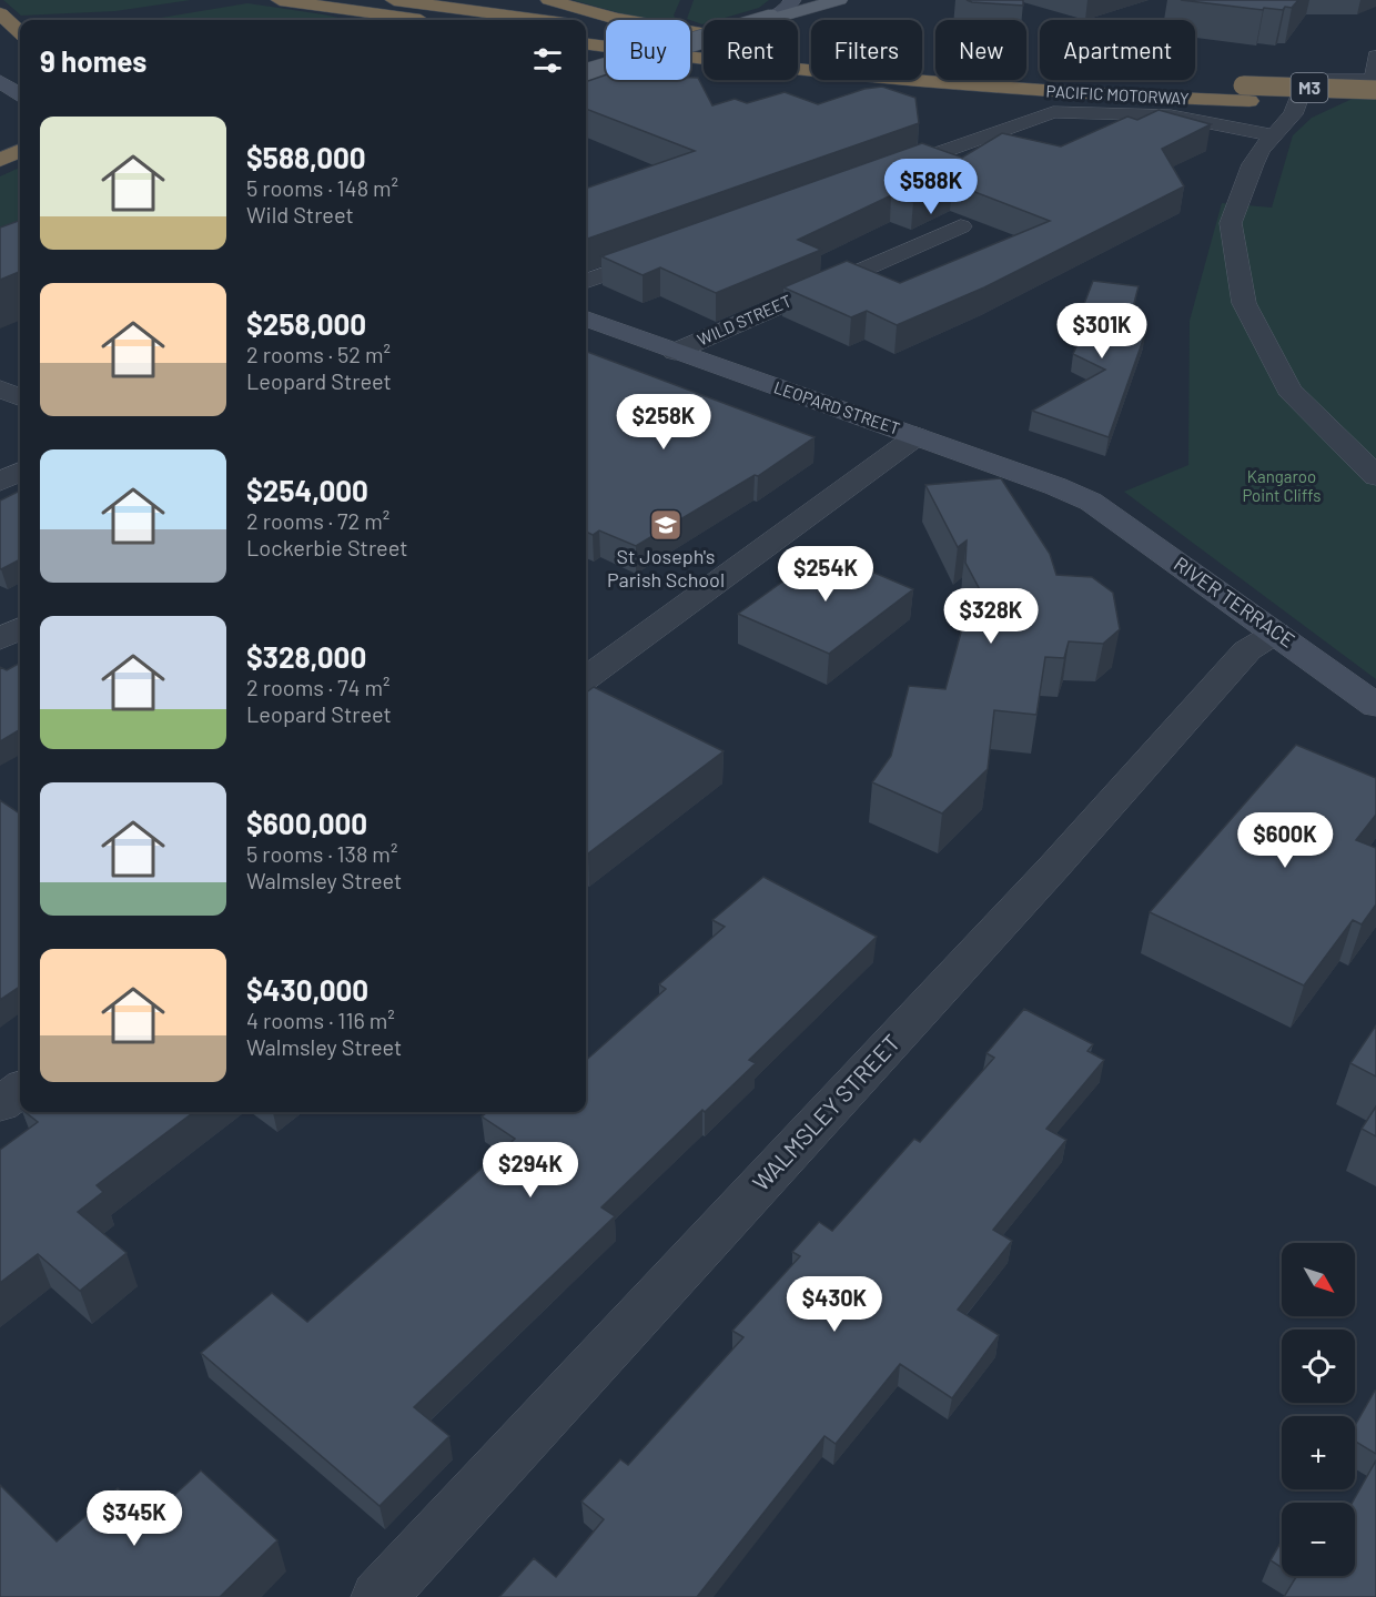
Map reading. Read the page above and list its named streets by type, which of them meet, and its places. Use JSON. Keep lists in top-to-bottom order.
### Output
{
  "streets": {
    "highway": ["M3", "PACIFIC MOTORWAY"],
    "main road": ["LEOPARD STREET", "RIVER TERRACE"],
    "street": ["WILD STREET", "WALMSLEY STREET"]
  },
  "crossings": [
    ["WILD STREET", "LEOPARD STREET"],
    ["LEOPARD STREET", "RIVER TERRACE"],
    ["RIVER TERRACE", "WALMSLEY STREET"]
  ],
  "parks": ["Kangaroo Point Cliffs"],
  "places": {
    "school or university": ["St Joseph's Parish School"]
  },
  "north": "bottom right",
  "page": {
    "chip": [
      "Buy",
      "Rent",
      "Filters",
      "New",
      "Apartment"
    ],
    "heading": "9 homes",
    "list": [
      {
        "name": "$588,000",
        "note": "5 rooms · 148 m² · Wild Street"
      },
      {
        "name": "$258,000",
        "note": "2 rooms · 52 m² · Leopard Street"
      },
      {
        "name": "$254,000",
        "note": "2 rooms · 72 m² · Lockerbie Street"
      },
      {
        "name": "$328,000",
        "note": "2 rooms · 74 m² · Leopard Street"
      },
      {
        "name": "$600,000",
        "note": "5 rooms · 138 m² · Walmsley Street"
      },
      {
        "name": "$430,000",
        "note": "4 rooms · 116 m² · Walmsley Street"
      }
    ],
    "price": [
      "$588K",
      "$301K",
      "$258K",
      "$254K",
      "$328K",
      "$600K",
      "$294K",
      "$430K",
      "$345K"
    ],
    "map_buttons": ["+", "−"]
  }
}
